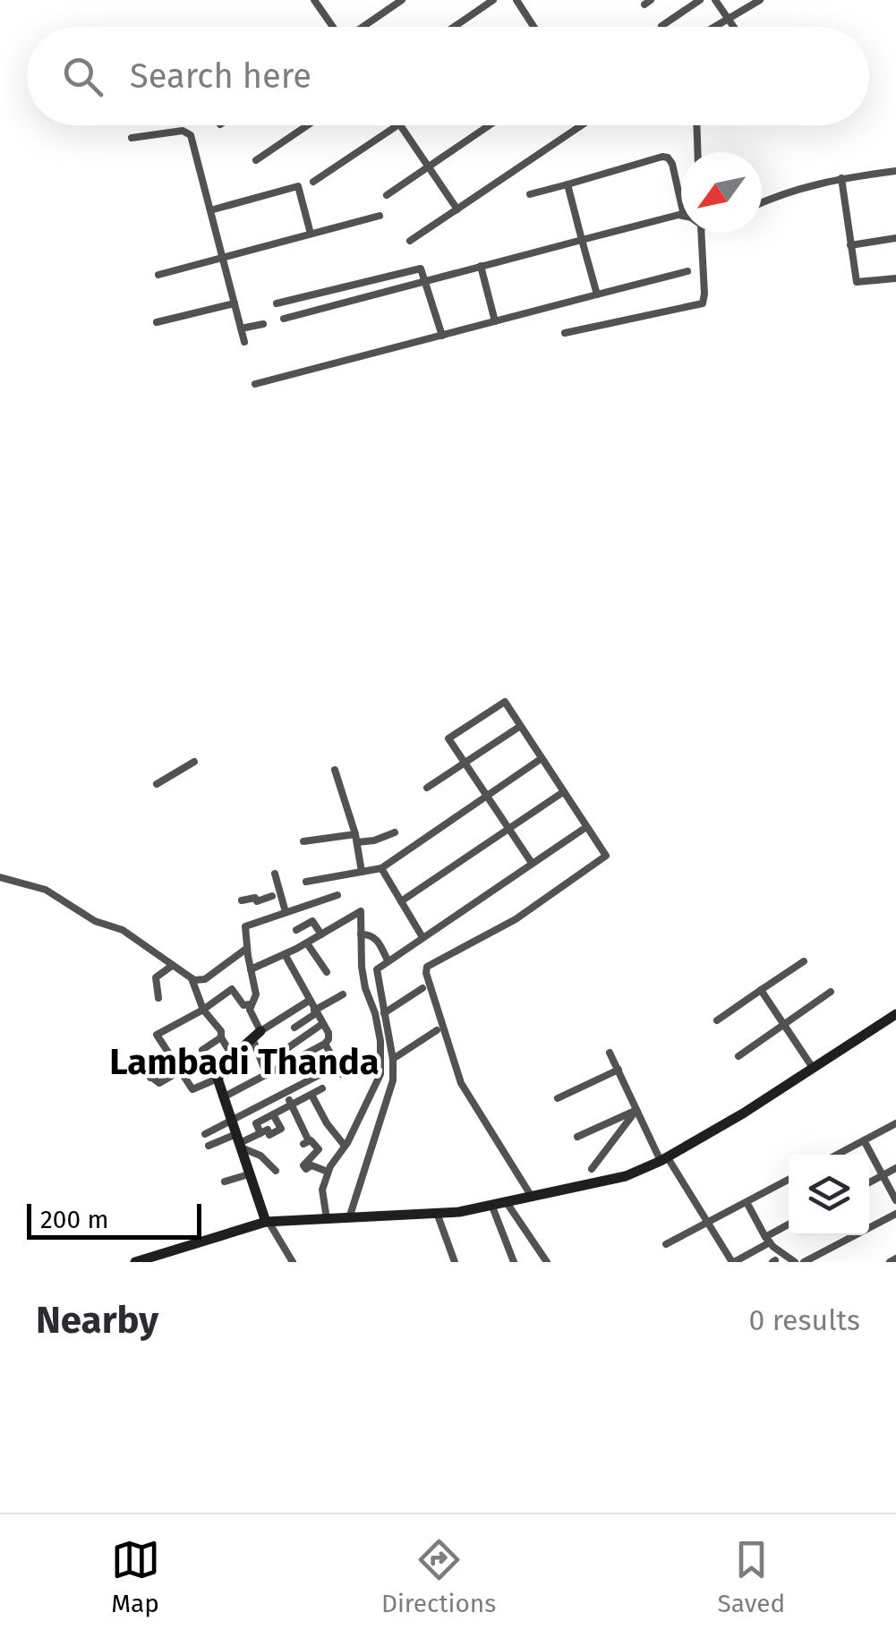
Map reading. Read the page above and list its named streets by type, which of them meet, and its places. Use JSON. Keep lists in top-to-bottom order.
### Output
{
  "districts": ["Lambadi Thanda"],
  "scale_bar": "200 m",
  "north": "bottom left",
  "page": {
    "search": "Search here",
    "scale": "200 m",
    "heading": ["Nearby", "0 results"],
    "nav": ["Map", "Directions", "Saved"]
  }
}
